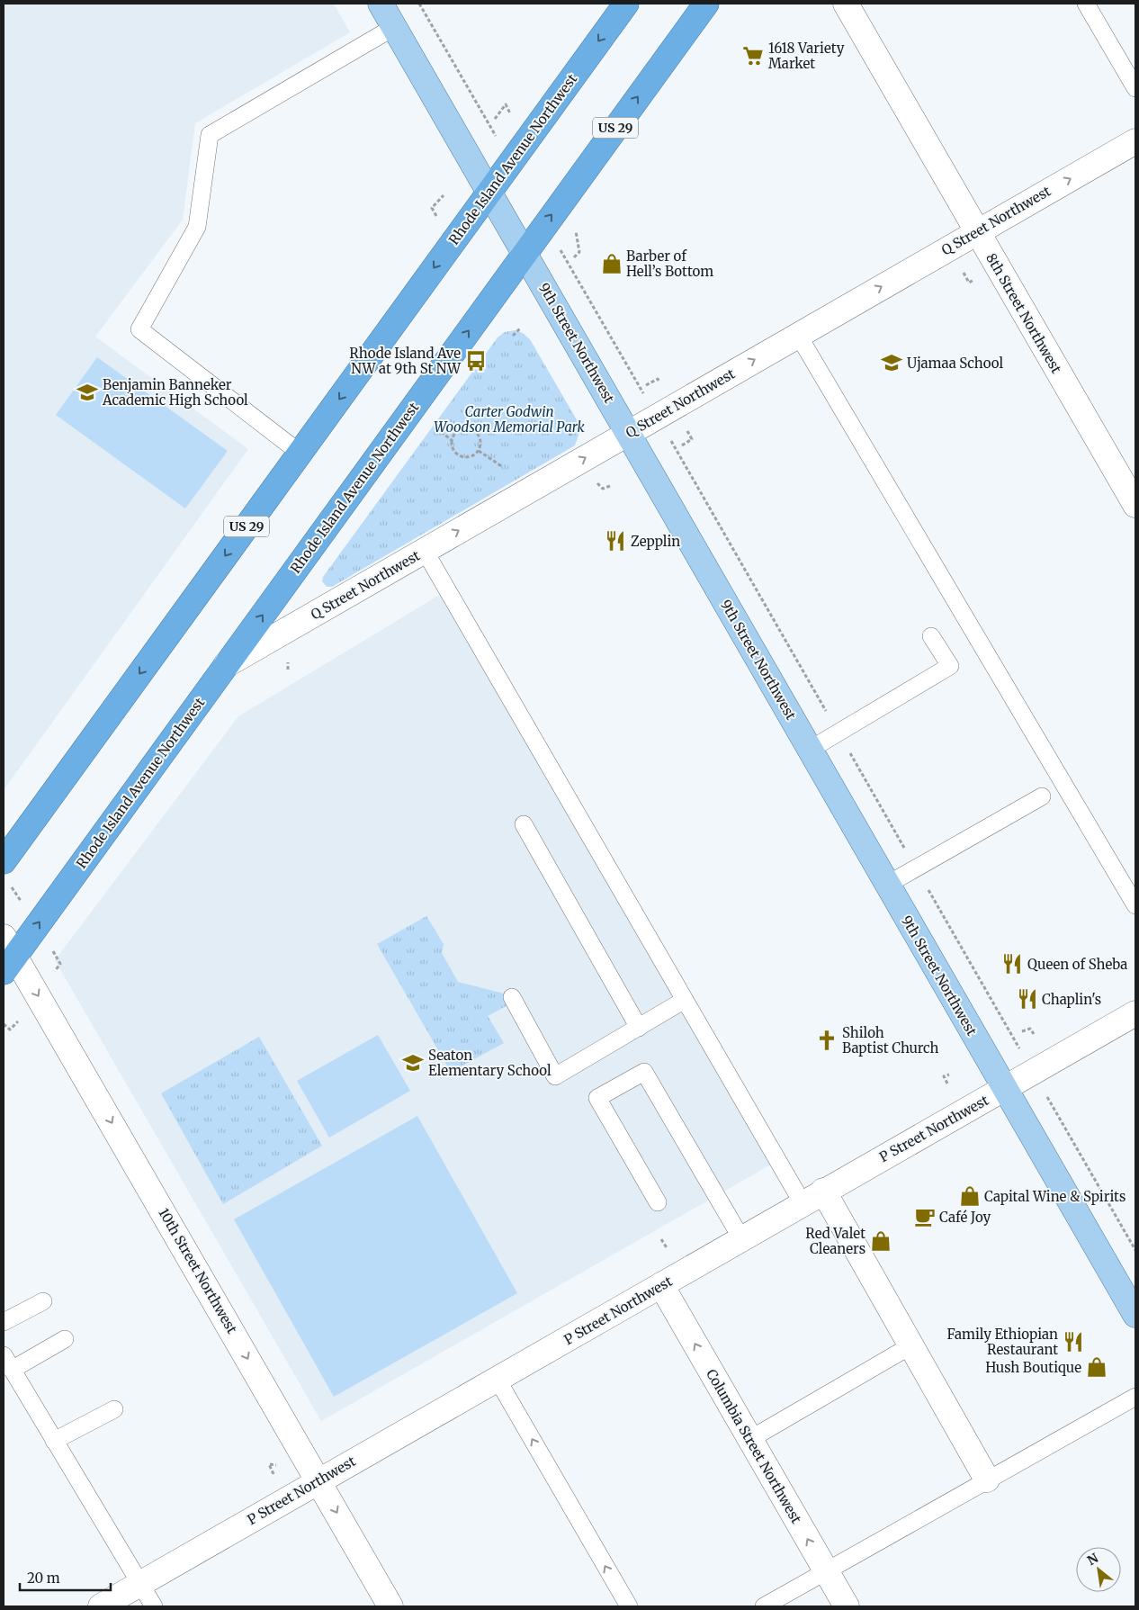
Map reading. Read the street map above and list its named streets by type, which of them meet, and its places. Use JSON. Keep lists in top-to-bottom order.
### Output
{
  "streets": {
    "highway": ["US 29", "Rhode Island Avenue Northwest"],
    "main road": ["9th Street Northwest"],
    "street": [
      "Q Street Northwest",
      "8th Street Northwest",
      "P Street Northwest",
      "10th Street Northwest",
      "Columbia Street Northwest"
    ]
  },
  "crossings": [
    ["Rhode Island Avenue Northwest", "Q Street Northwest"],
    ["Rhode Island Avenue Northwest", "9th Street Northwest"],
    ["Rhode Island Avenue Northwest", "10th Street Northwest"],
    ["Q Street Northwest", "8th Street Northwest"],
    ["Q Street Northwest", "9th Street Northwest"],
    ["9th Street Northwest", "P Street Northwest"],
    ["P Street Northwest", "10th Street Northwest"],
    ["P Street Northwest", "Columbia Street Northwest"]
  ],
  "one_way": ["Q Street Northwest", "10th Street Northwest"],
  "parks": ["Carter Godwin Woodson Memorial Park"],
  "places": {
    "supermarket": ["1618 Variety Market"],
    "shop": [
      "Barber of Hell’s Bottom",
      "Capital Wine & Spirits",
      "Red Valet Cleaners",
      "Hush Boutique"
    ],
    "bus stop": ["Rhode Island Ave NW at 9th St NW"],
    "school or university": ["Ujamaa School", "Benjamin Banneker Academic High School", "Seaton Elementary School"],
    "restaurant": [
      "Zepplin",
      "Queen of Sheba",
      "Chaplin's",
      "Family Ethiopian Restaurant"
    ],
    "church": ["Shiloh Baptist Church"],
    "cafe": ["Café Joy"]
  },
  "scale_bar": "20 m",
  "north": "top left"
}
